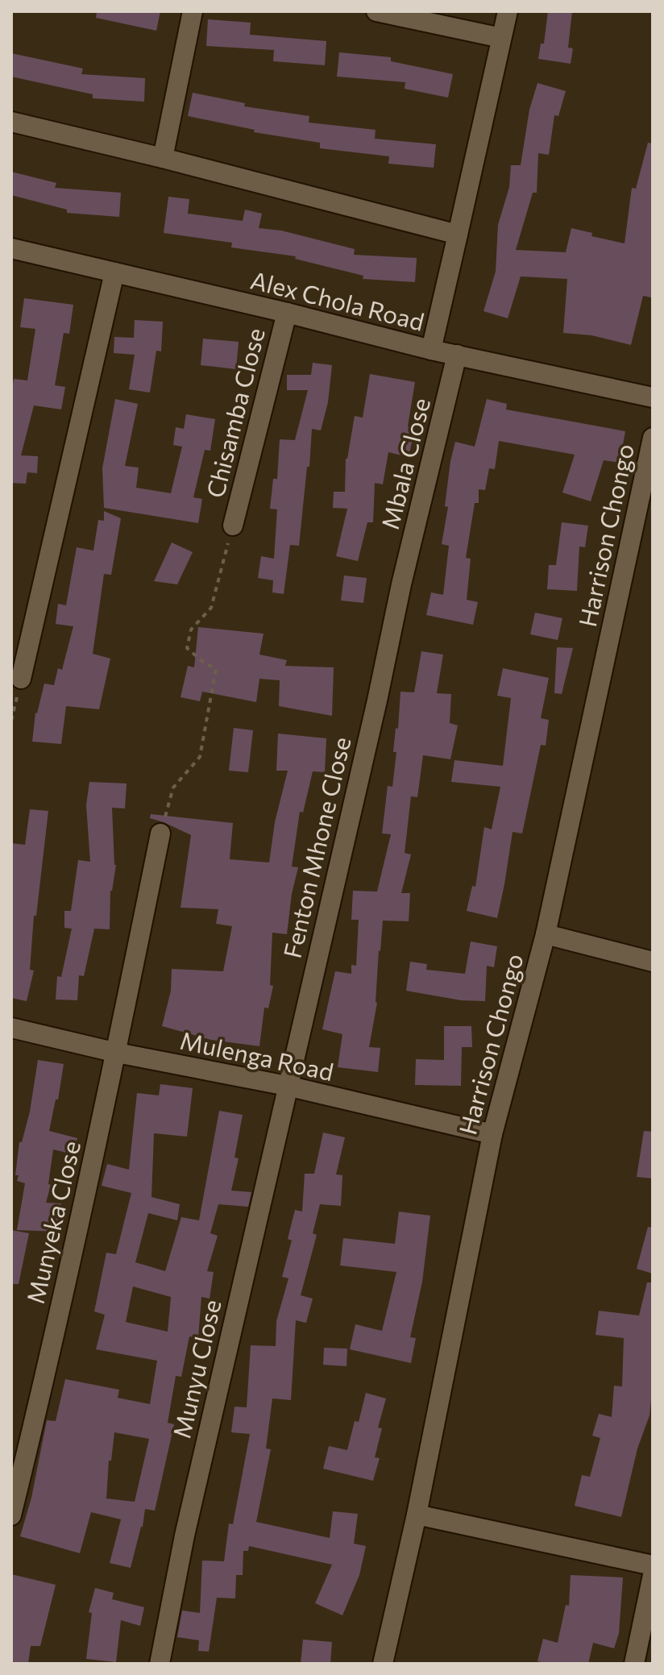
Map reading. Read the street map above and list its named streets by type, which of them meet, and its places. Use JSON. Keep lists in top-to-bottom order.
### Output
{
  "streets": {
    "street": [
      "Alex Chola Road",
      "Chisamba Close",
      "Mbala Close",
      "Harrison Chongo",
      "Fenton Mhone Close",
      "Mulenga Road",
      "Munyeka Close",
      "Munyu Close"
    ]
  },
  "crossings": [
    ["Alex Chola Road", "Chisamba Close"],
    ["Alex Chola Road", "Mbala Close"],
    ["Mbala Close", "Fenton Mhone Close"],
    ["Harrison Chongo", "Mulenga Road"],
    ["Fenton Mhone Close", "Mulenga Road"],
    ["Fenton Mhone Close", "Munyu Close"],
    ["Mulenga Road", "Munyeka Close"],
    ["Mulenga Road", "Munyu Close"]
  ]
}
